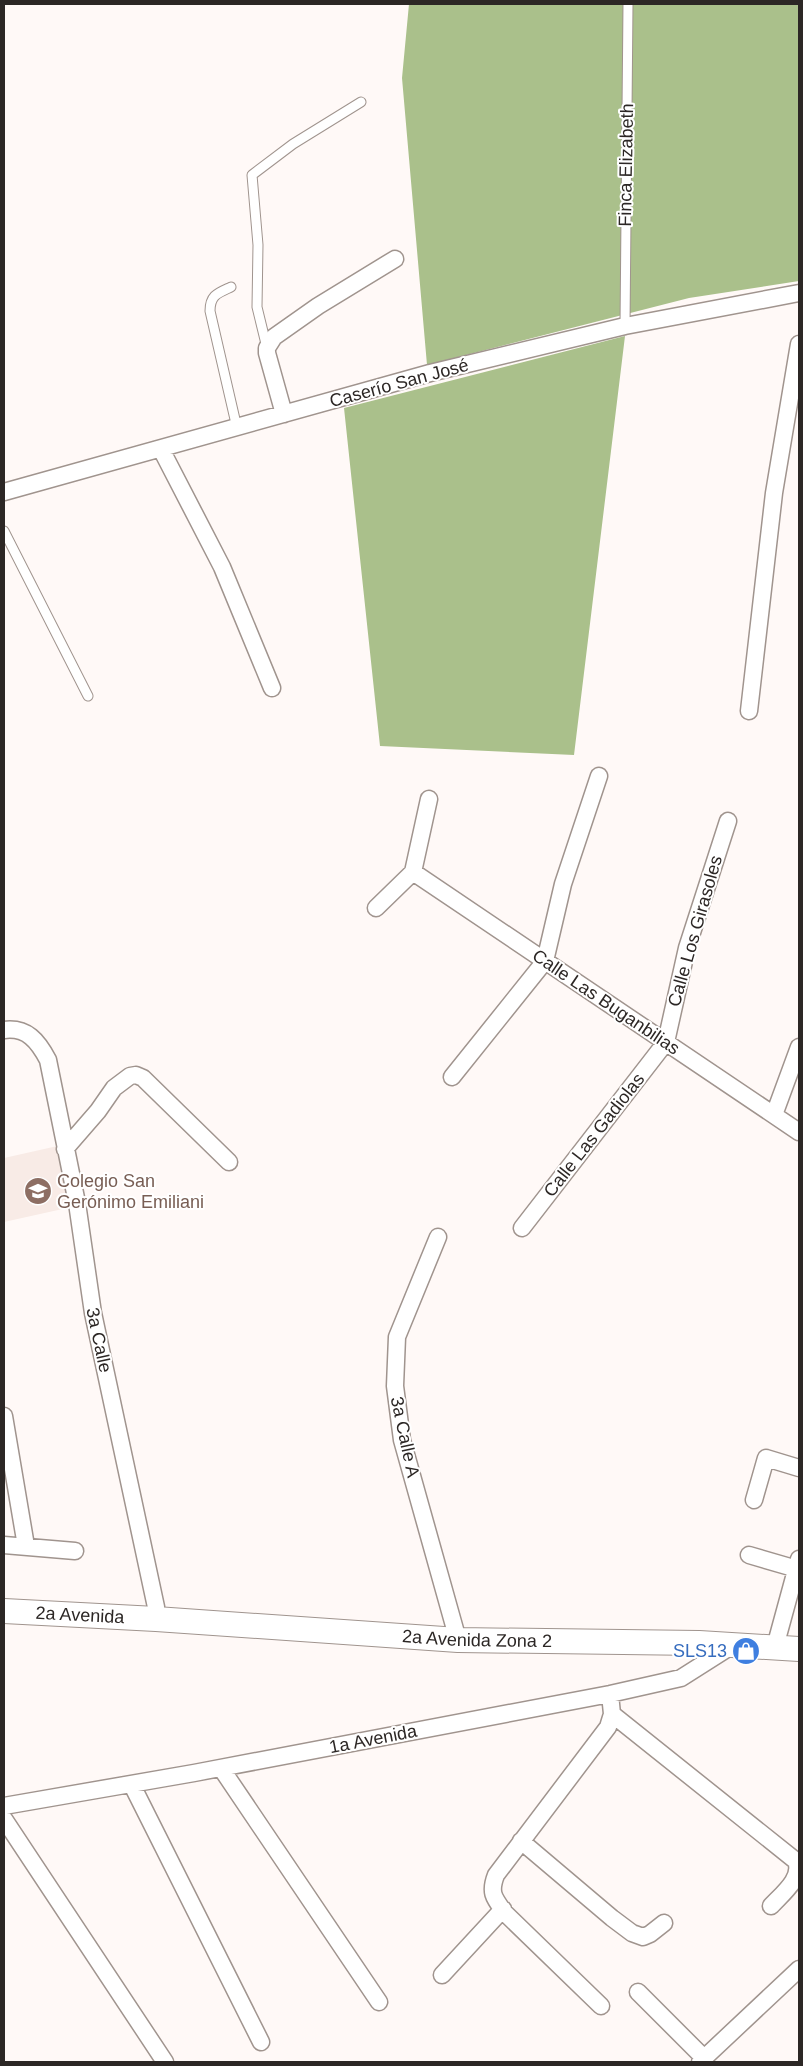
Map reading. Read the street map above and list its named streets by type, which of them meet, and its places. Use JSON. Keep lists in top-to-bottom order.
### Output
{
  "streets": {
    "street": [
      "Caserío San José",
      "Calle Los Girasoles",
      "Calle Las Buganbilias",
      "Calle Las Gadiolas",
      "3a Calle",
      "3a Calle A",
      "2a Avenida",
      "2a Avenida Zona 2",
      "1a Avenida"
    ],
    "lane": ["Finca Elizabeth"]
  },
  "crossings": [
    ["Finca Elizabeth", "Caserío San José"],
    ["Calle Los Girasoles", "Calle Las Buganbilias"],
    ["Calle Los Girasoles", "Calle Las Gadiolas"],
    ["Calle Las Buganbilias", "Calle Las Gadiolas"],
    ["3a Calle", "2a Avenida"],
    ["3a Calle", "2a Avenida Zona 2"],
    ["3a Calle A", "2a Avenida Zona 2"],
    ["2a Avenida", "2a Avenida Zona 2"],
    ["2a Avenida Zona 2", "1a Avenida"]
  ],
  "places": {
    "school or university": ["Colegio San Gerónimo Emiliani"],
    "shop": ["SLS13"]
  }
}
